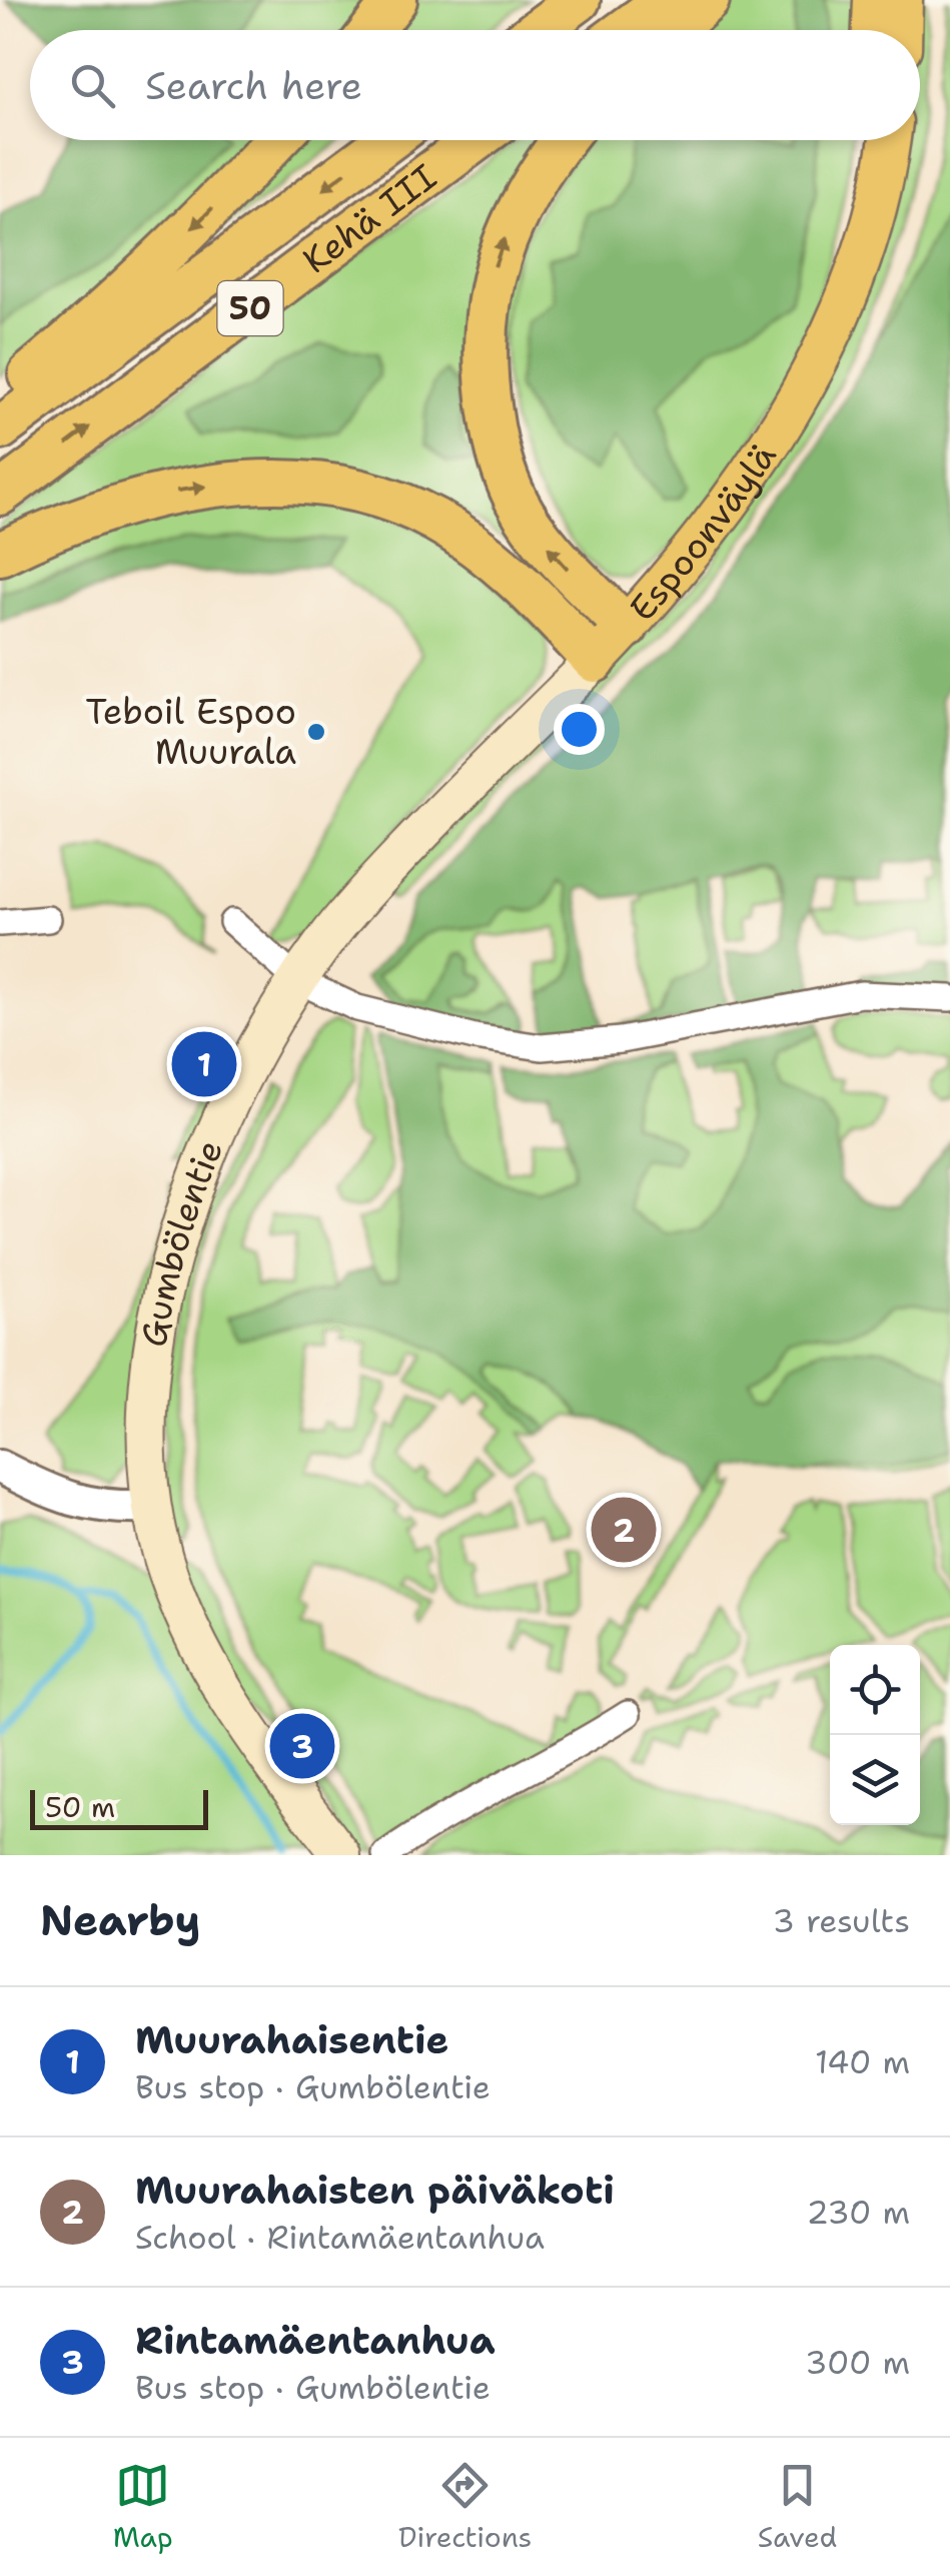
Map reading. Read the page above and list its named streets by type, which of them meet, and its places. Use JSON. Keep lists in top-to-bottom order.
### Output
{
  "streets": {
    "highway": ["Kehä III", "50"],
    "main road": ["Espoonväylä", "Gumbölentie"]
  },
  "crossings": [
    ["Espoonväylä", "Gumbölentie"]
  ],
  "places": ["Teboil Espoo Muurala"],
  "scale_bar": "50 m",
  "page": {
    "search": "Search here",
    "pins": ["1", "2", "3"],
    "scale": "50 m",
    "heading": ["Nearby", "3 results"],
    "list": [
      {
        "mark": "1",
        "name": "Muurahaisentie",
        "note": "Bus stop · Gumbölentie",
        "value": "140 m"
      },
      {
        "mark": "2",
        "name": "Muurahaisten päiväkoti",
        "note": "School · Rintamäentanhua",
        "value": "230 m"
      },
      {
        "mark": "3",
        "name": "Rintamäentanhua",
        "note": "Bus stop · Gumbölentie",
        "value": "300 m"
      }
    ],
    "nav": ["Map", "Directions", "Saved"]
  }
}
